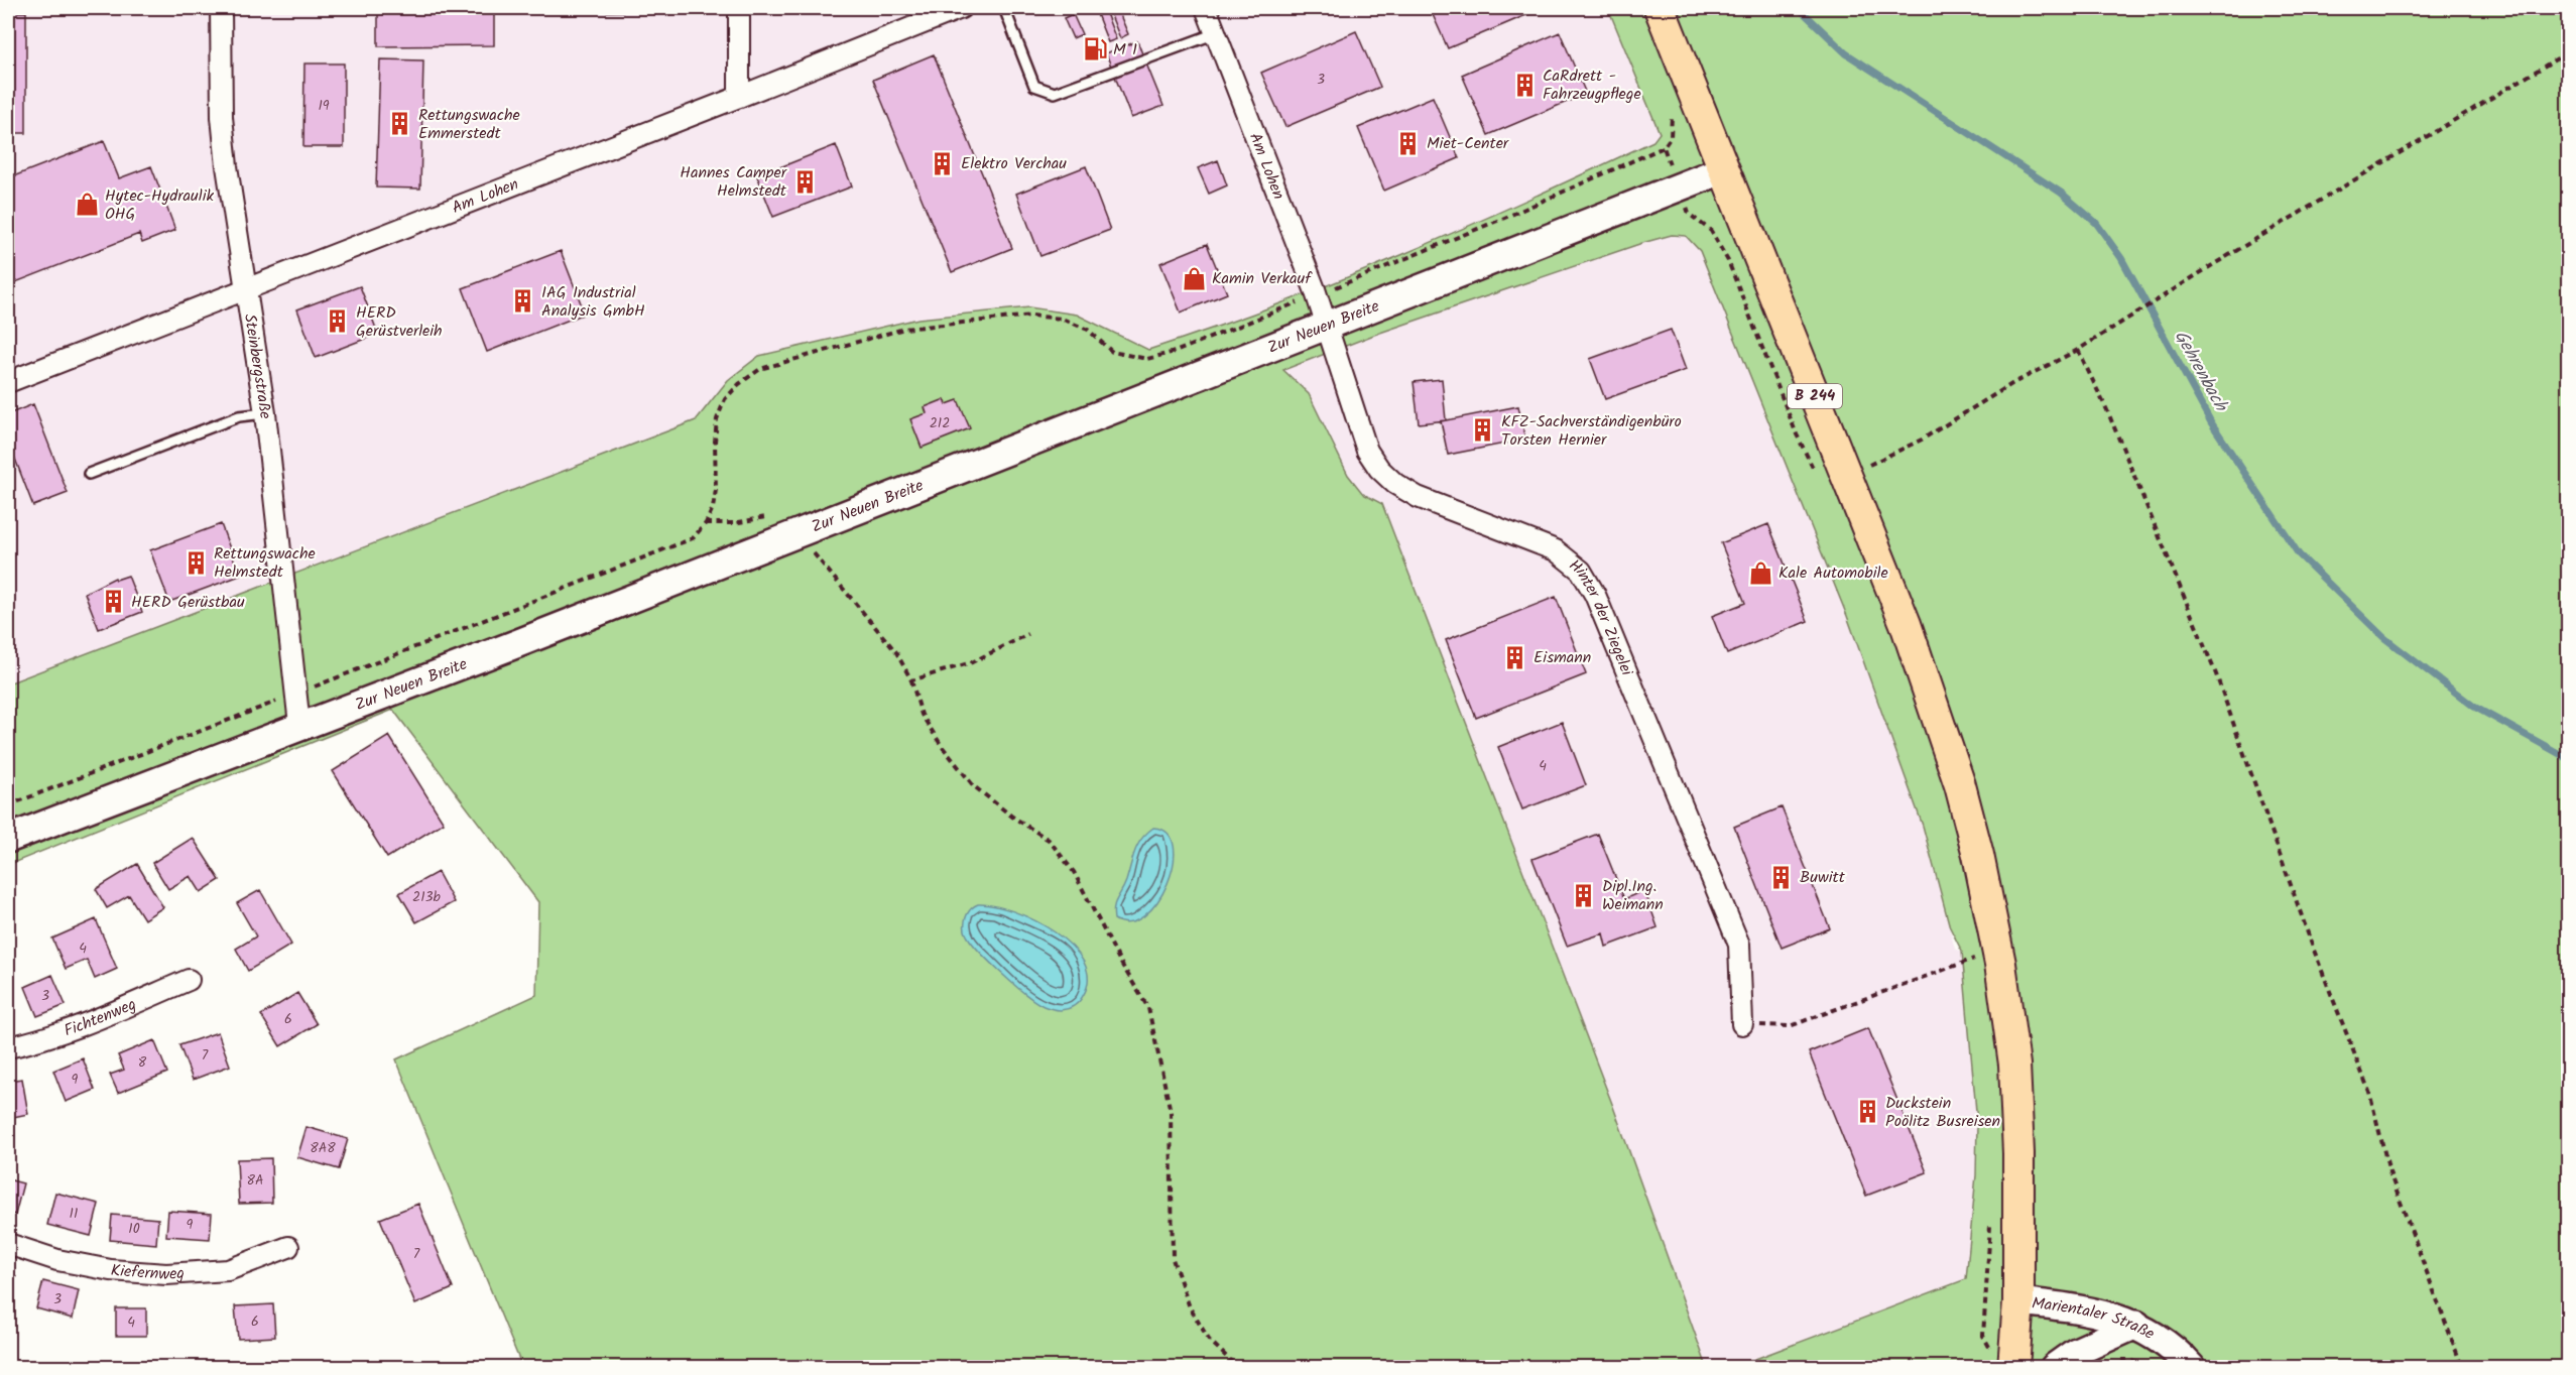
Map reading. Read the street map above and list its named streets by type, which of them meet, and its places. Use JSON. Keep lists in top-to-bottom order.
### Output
{
  "streets": {
    "main road": ["B 244"],
    "street": [
      "Am Lohen",
      "Zur Neuen Breite",
      "Steinbergstraße",
      "Hinter der Ziegelei",
      "Fichtenweg",
      "Kiefernweg",
      "Marientaler Straße"
    ]
  },
  "crossings": [
    ["Am Lohen", "Zur Neuen Breite"],
    ["Am Lohen", "Steinbergstraße"],
    ["Am Lohen", "Hinter der Ziegelei"],
    ["Zur Neuen Breite", "Steinbergstraße"],
    ["Zur Neuen Breite", "B 244"],
    ["Zur Neuen Breite", "Hinter der Ziegelei"],
    ["B 244", "Marientaler Straße"]
  ],
  "water": ["Gehrenbach"],
  "places": {
    "fuel station": ["M 1"],
    "building": [
      "CaRdrett - Fahrzeugpflege",
      "Rettungswache Emmerstedt",
      "Miet-Center",
      "Elektro Verchau",
      "Hannes Camper Helmstedt",
      "IAG Industrial Analysis GmbH",
      "HERD Gerüstverleih",
      "KFZ-Sachverständigenbüro Torsten Hernier",
      "Rettungswache Helmstedt",
      "HERD Gerüstbau",
      "Eismann",
      "Buwitt",
      "Dipl.Ing. Weimann",
      "Duckstein Poölitz Busreisen"
    ],
    "shop": ["Hytec-Hydraulik OHG", "Kamin Verkauf", "Kale Automobile"]
  },
  "house_numbers": [
    "3",
    "19",
    "212",
    "4",
    "213b",
    "4",
    "3",
    "6",
    "7",
    "8",
    "9",
    "8A8",
    "8A",
    "11",
    "9",
    "10",
    "7",
    "3",
    "6",
    "4"
  ]
}
